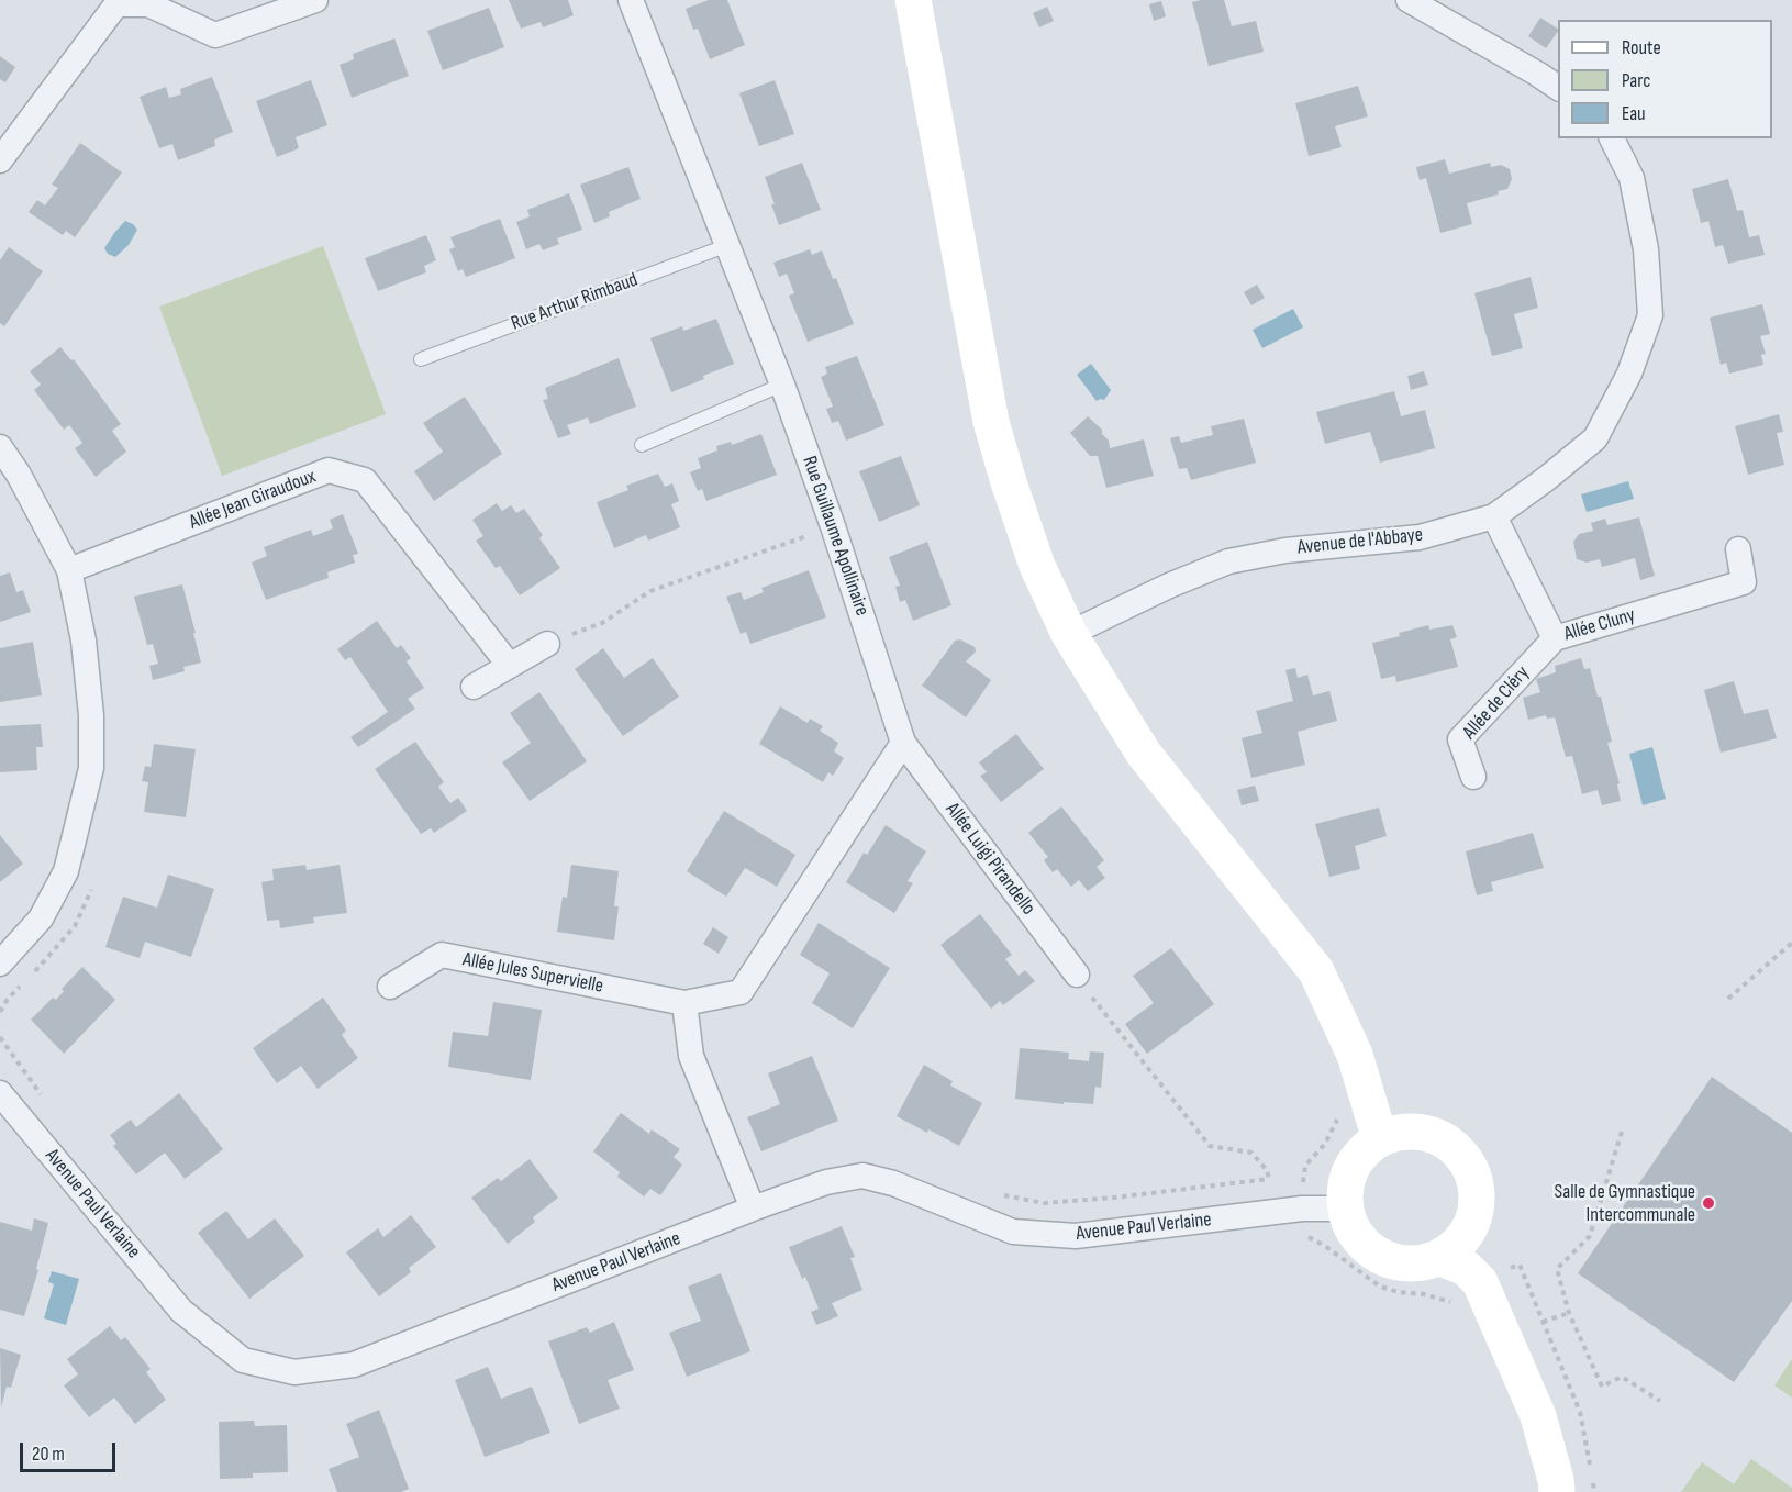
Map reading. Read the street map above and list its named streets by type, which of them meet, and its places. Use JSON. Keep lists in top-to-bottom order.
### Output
{
  "streets": {
    "street": [
      "Allée Jean Giraudoux",
      "Rue Guillaume Apollinaire",
      "Avenue de l'Abbaye",
      "Allée Cluny",
      "Allée de Cléry",
      "Allée Luigi Pirandello",
      "Allée Jules Supervielle",
      "Avenue Paul Verlaine"
    ],
    "lane": ["Rue Arthur Rimbaud"]
  },
  "crossings": [
    ["Rue Arthur Rimbaud", "Rue Guillaume Apollinaire"],
    ["Rue Guillaume Apollinaire", "Allée Luigi Pirandello"],
    ["Avenue de l'Abbaye", "Allée Cluny"],
    ["Allée Cluny", "Allée de Cléry"]
  ],
  "places": ["Salle de Gymnastique Intercommunale"],
  "legend": ["Route", "Parc", "Eau"],
  "scale_bar": "20 m"
}
